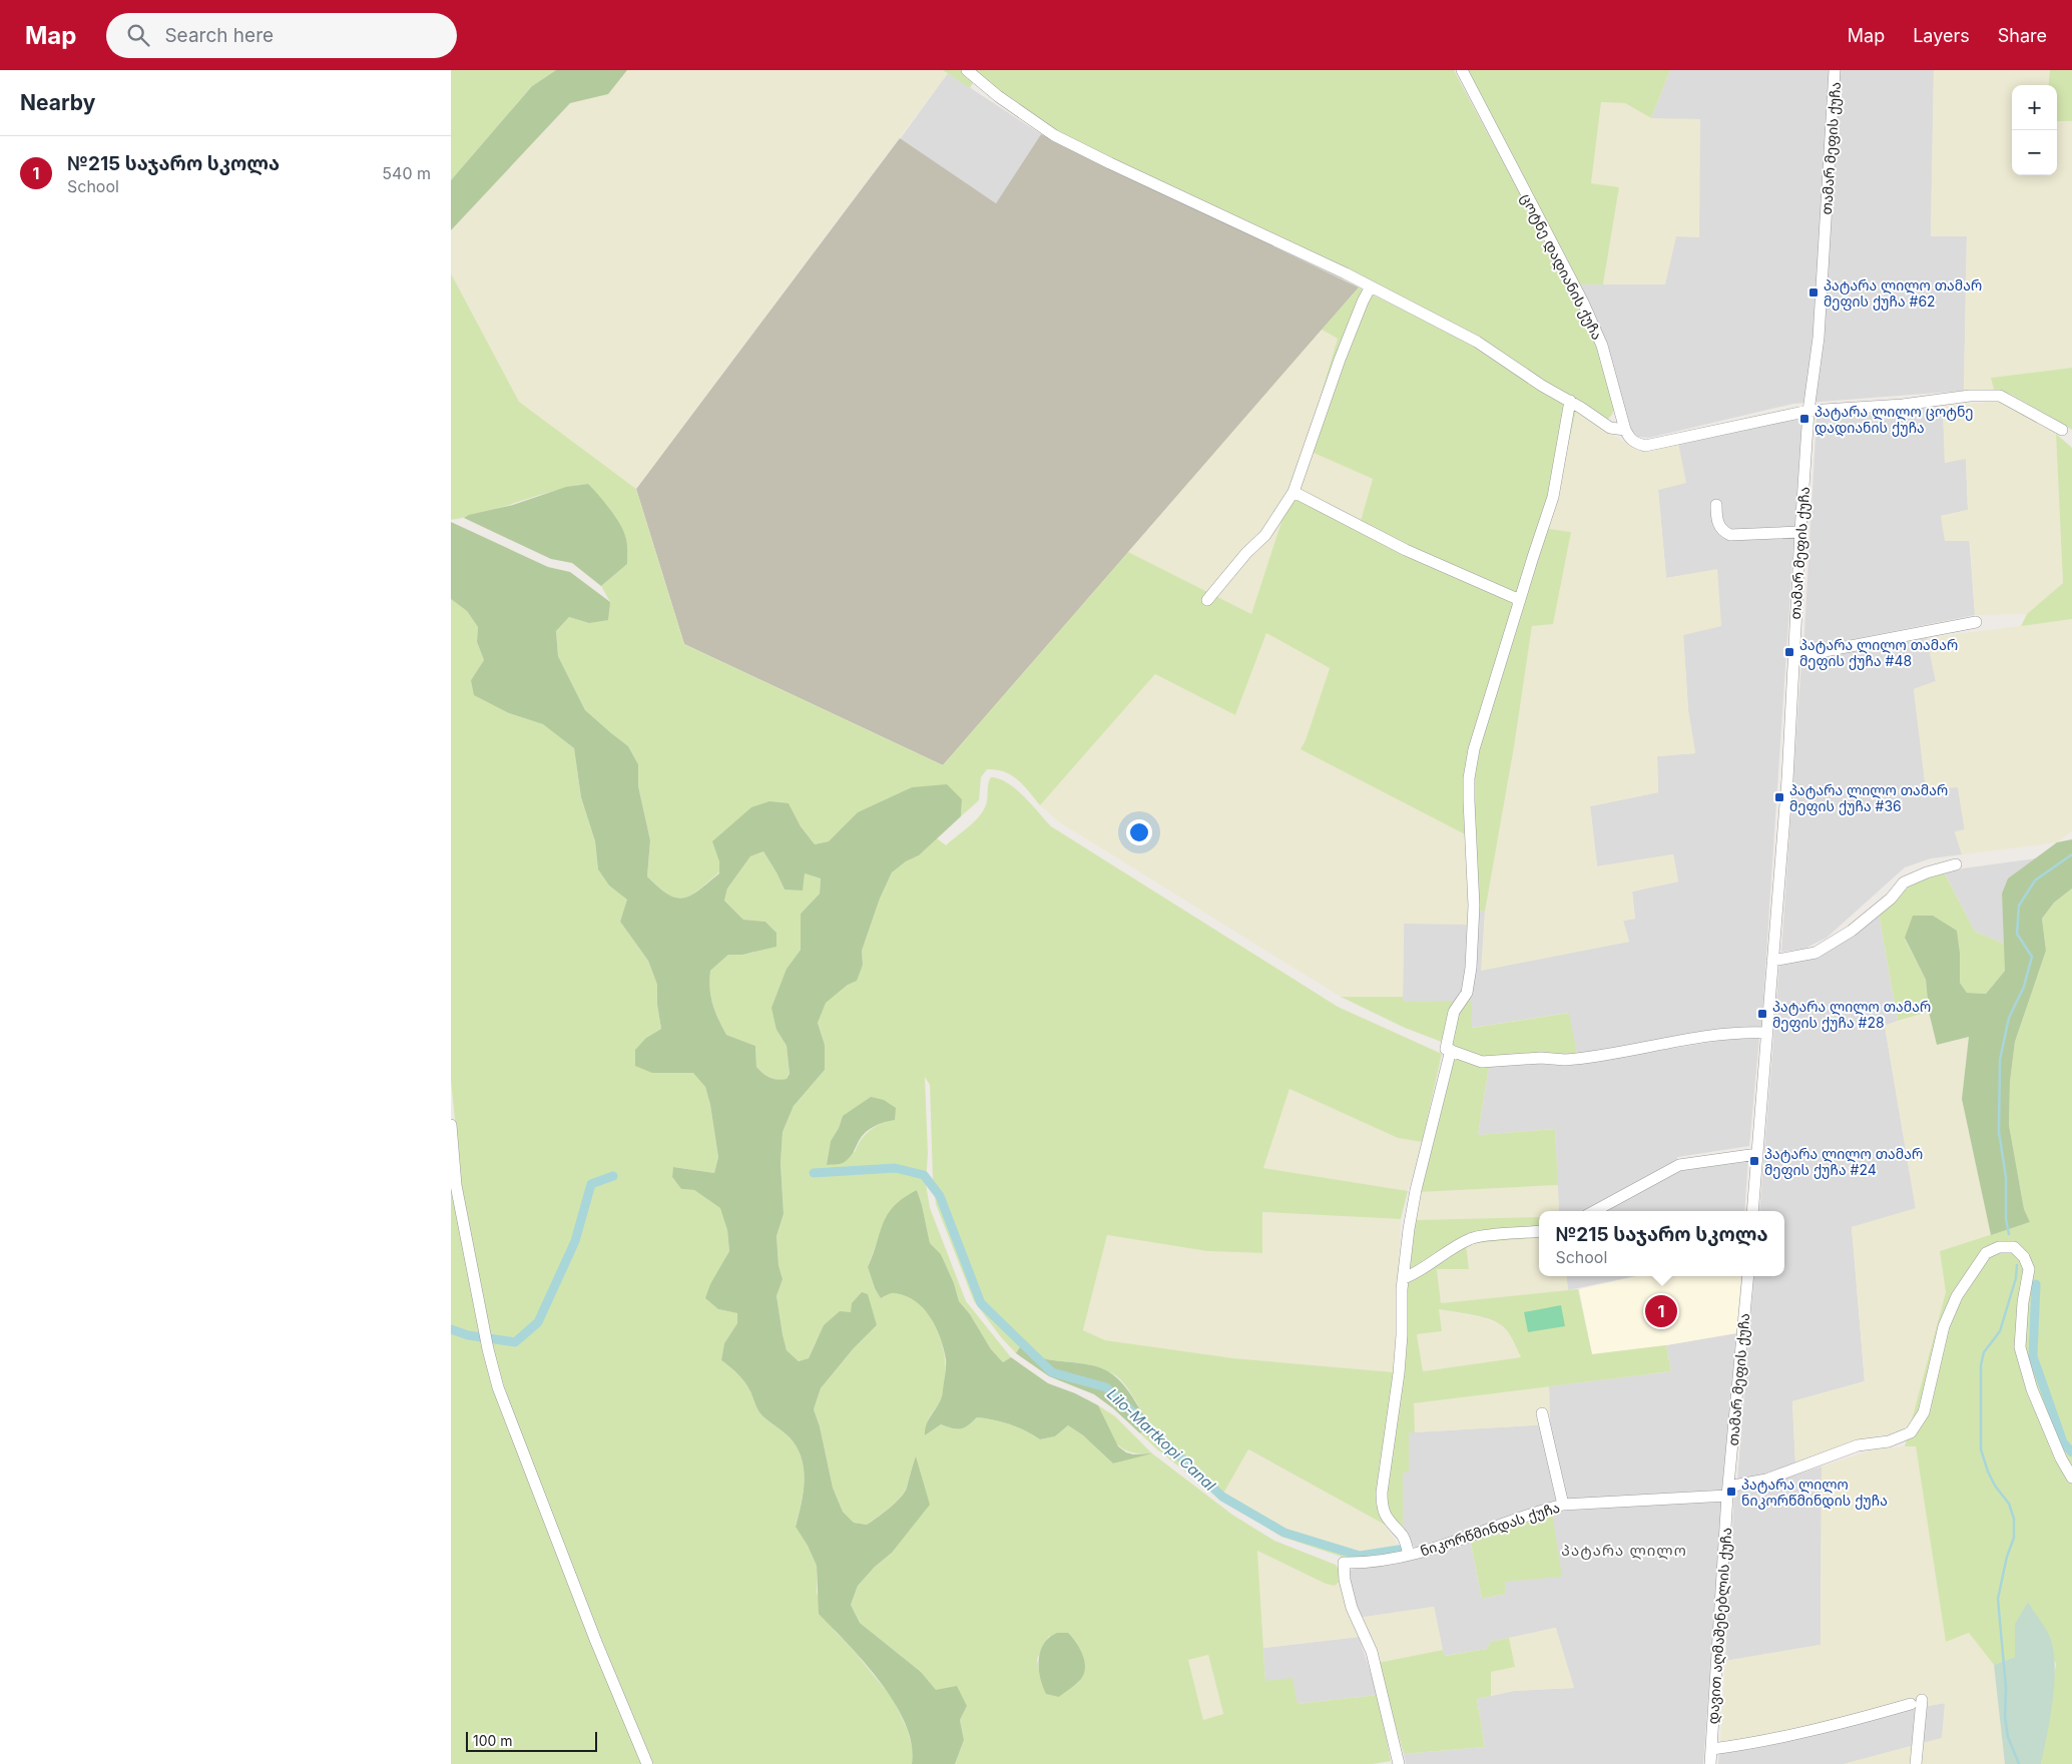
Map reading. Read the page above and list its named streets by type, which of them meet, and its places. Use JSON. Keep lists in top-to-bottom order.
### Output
{
  "streets": {
    "street": [
      "თამარ მეფის ქუჩა",
      "ცოტნე დადიანის ქუჩა",
      "ნიკორწმინდას ქუჩა",
      "დავით აღმაშენებლის ქუჩა"
    ]
  },
  "crossings": [
    ["თამარ მეფის ქუჩა", "ნიკორწმინდას ქუჩა"],
    ["თამარ მეფის ქუჩა", "დავით აღმაშენებლის ქუჩა"],
    ["ნიკორწმინდას ქუჩა", "დავით აღმაშენებლის ქუჩა"]
  ],
  "districts": ["პატარა ლილო"],
  "water": ["Lilo-Martkopi Canal"],
  "places": {
    "transit": [
      "პატარა ლილო თამარ მეფის ქუჩა #62",
      "პატარა ლილო ცოტნე დადიანის ქუჩა",
      "პატარა ლილო თამარ მეფის ქუჩა #48",
      "პატარა ლილო თამარ მეფის ქუჩა #36",
      "პატარა ლილო თამარ მეფის ქუჩა #28",
      "პატარა ლილო თამარ მეფის ქუჩა #24",
      "პატარა ლილო ნიკორწმინდის ქუჩა"
    ]
  },
  "scale_bar": "100 m",
  "page": {
    "header": "Map",
    "search": "Search here",
    "nav": ["Map", "Layers", "Share"],
    "heading": "Nearby",
    "map_buttons": ["+", "−"],
    "list": [
      {
        "mark": "1",
        "name": "№215 საჯარო სკოლა",
        "note": "School",
        "value": "540 m"
      }
    ],
    "popup": ["№215 საჯარო სკოლა", "School"],
    "pins": "1",
    "scale": "100 m"
  }
}
